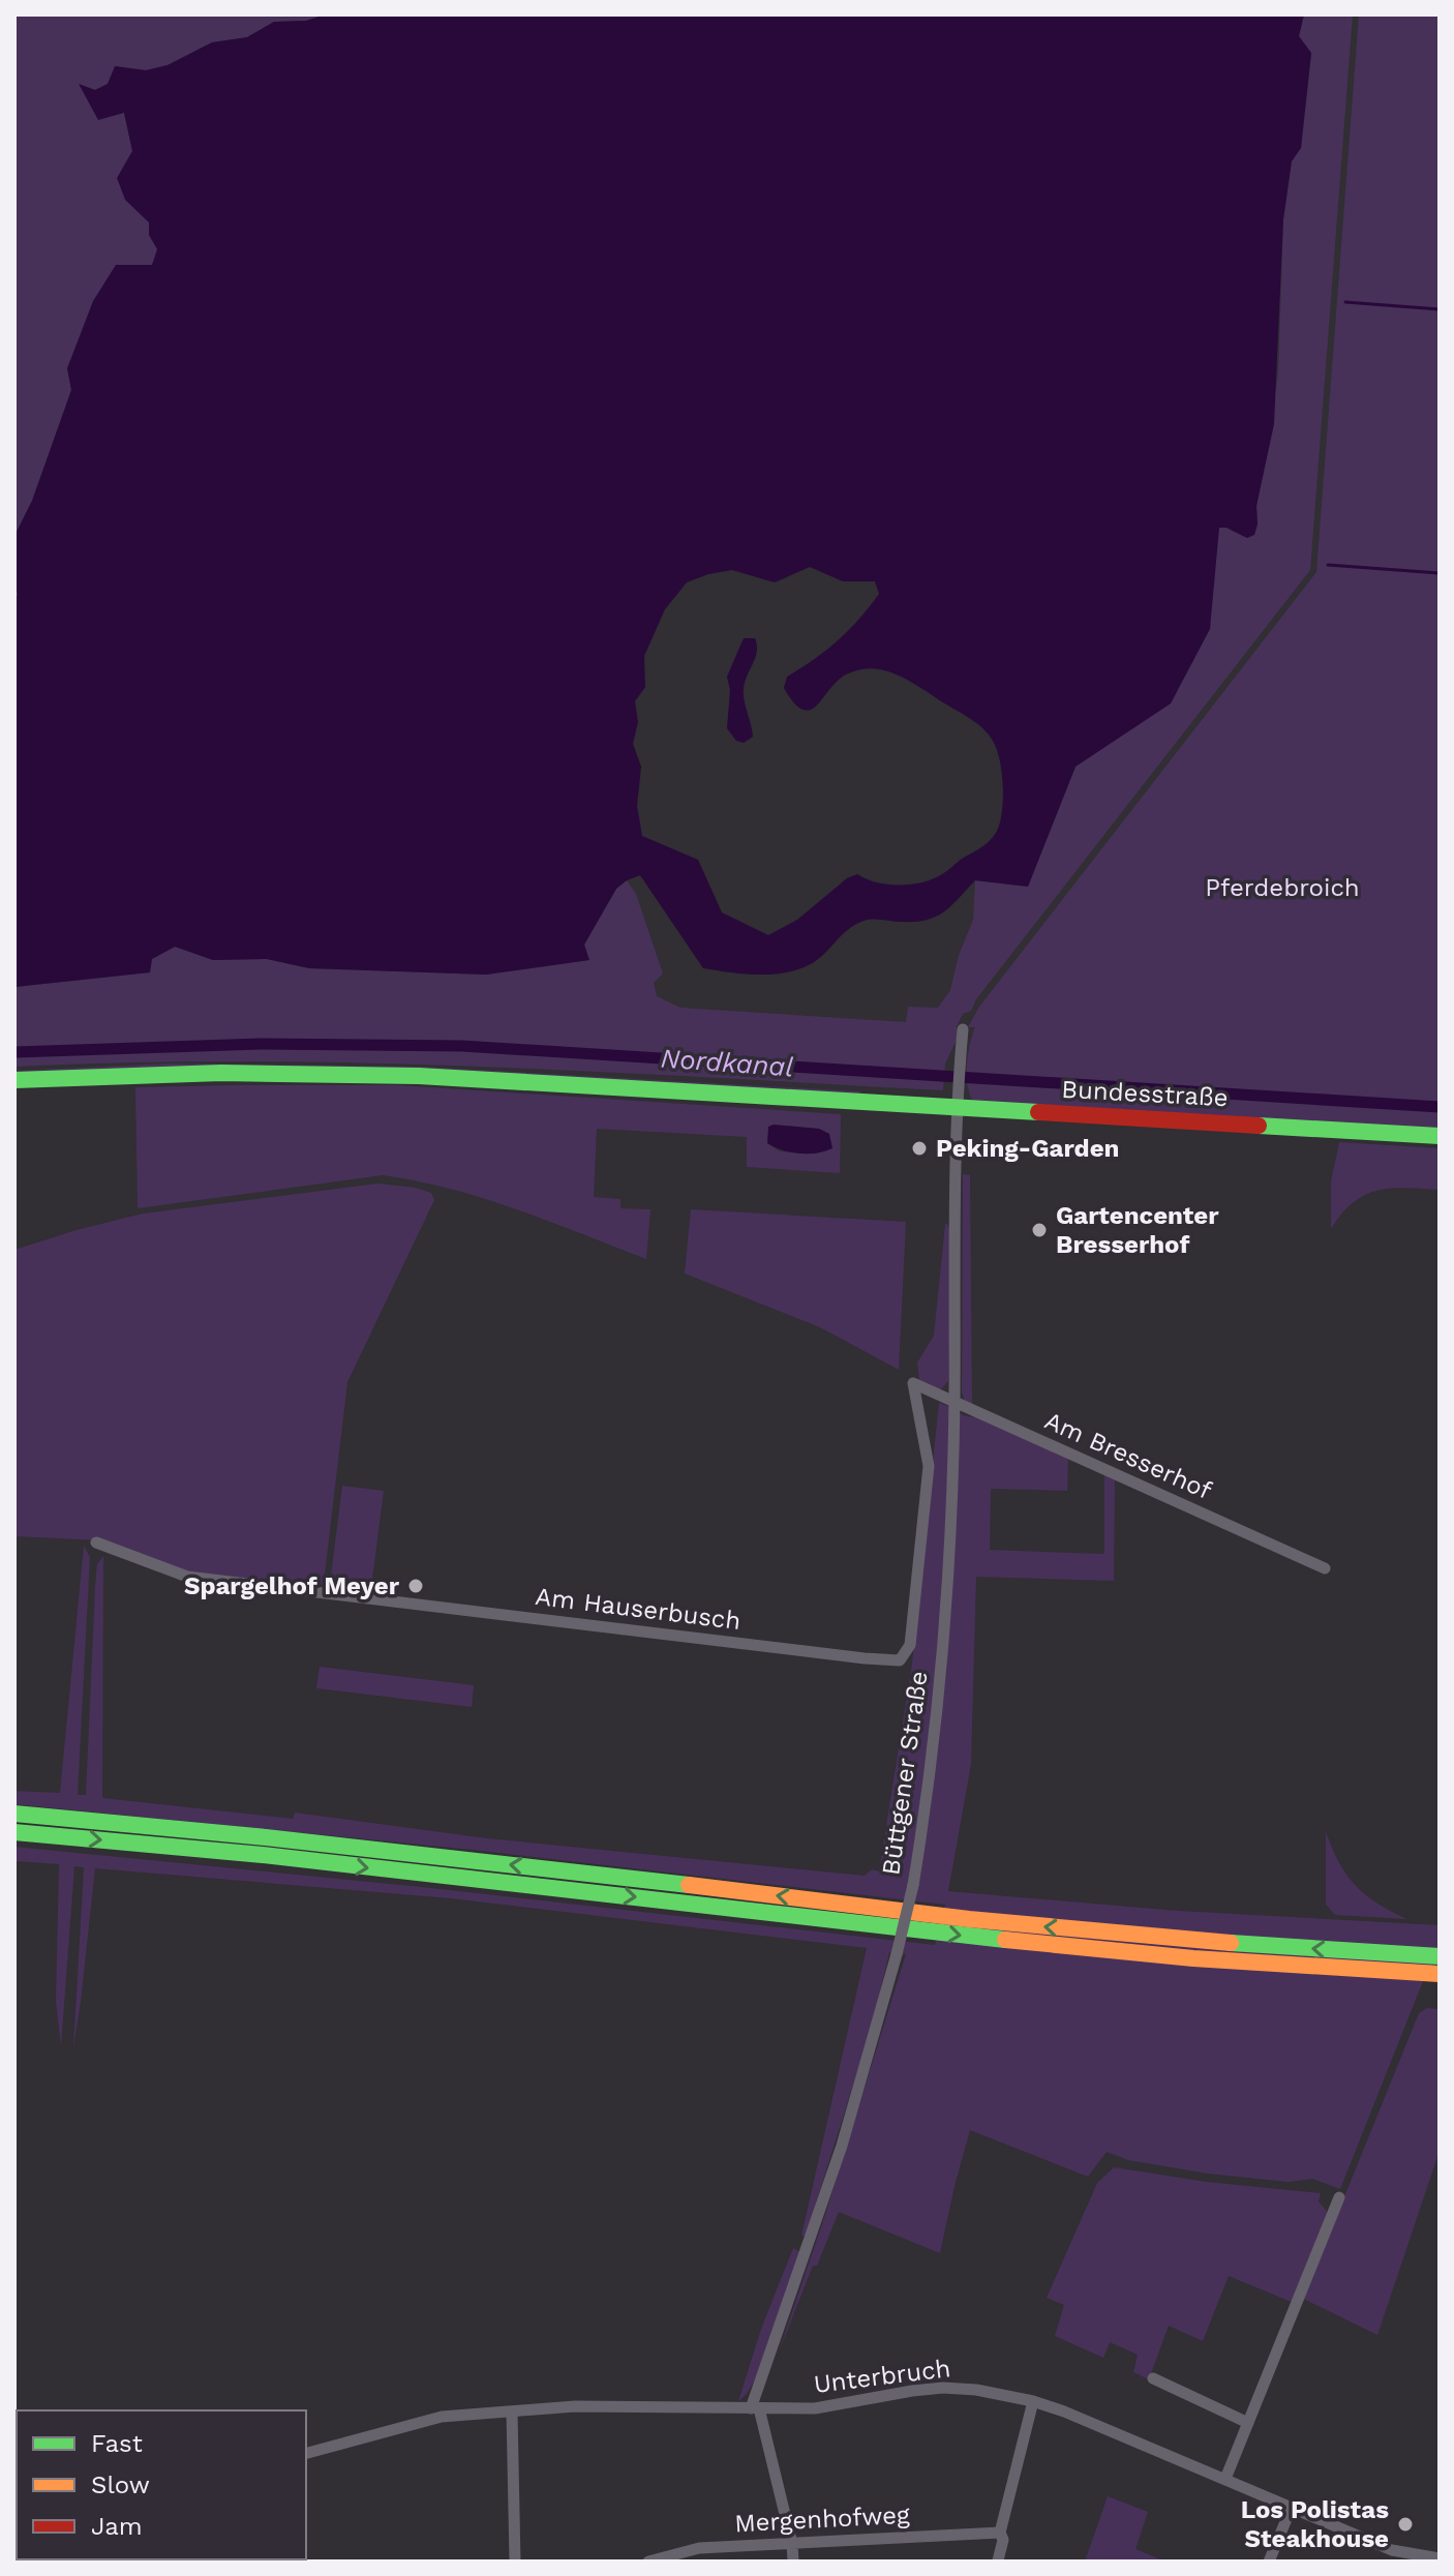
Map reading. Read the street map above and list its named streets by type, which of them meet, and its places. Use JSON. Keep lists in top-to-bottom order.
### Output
{
  "streets": {
    "main road": ["Bundesstraße"],
    "street": [
      "Am Bresserhof",
      "Am Hauserbusch",
      "Büttgener Straße",
      "Unterbruch",
      "Mergenhofweg"
    ]
  },
  "crossings": [
    ["Bundesstraße", "Büttgener Straße"],
    ["Am Bresserhof", "Am Hauserbusch"],
    ["Am Bresserhof", "Büttgener Straße"],
    ["Büttgener Straße", "Unterbruch"]
  ],
  "water": ["Nordkanal"],
  "parks": ["Pferdebroich"],
  "places": [
    "Peking-Garden",
    "Gartencenter Bresserhof",
    "Spargelhof Meyer",
    "Los Polistas Steakhouse"
  ],
  "legend": ["Fast", "Slow", "Jam"]
}
